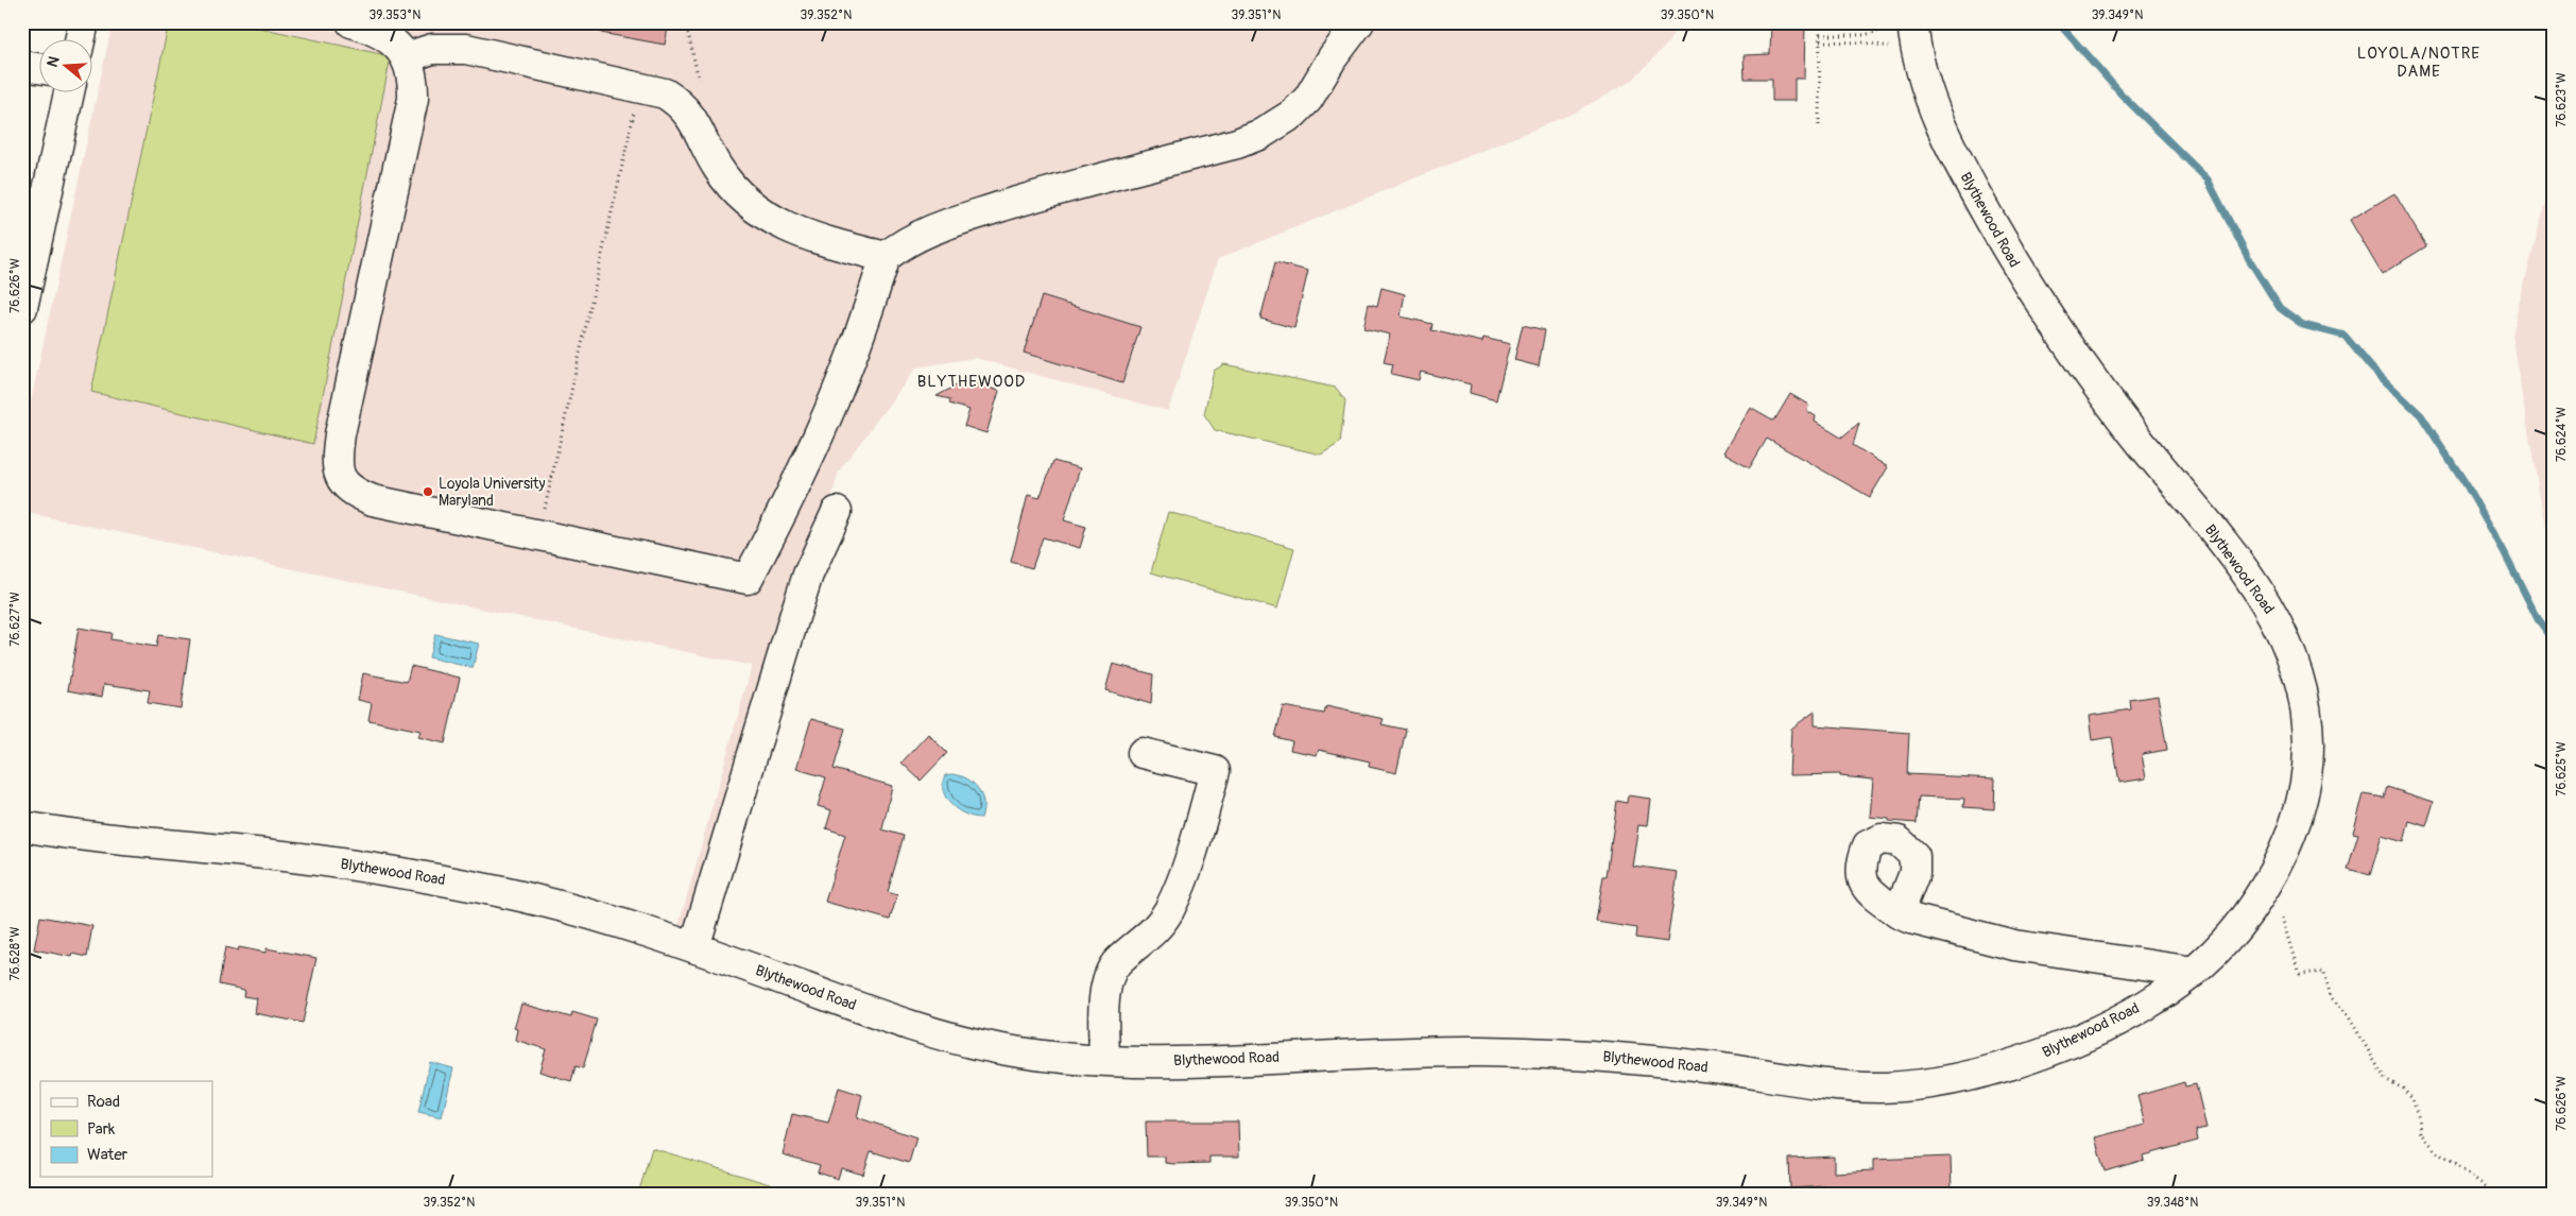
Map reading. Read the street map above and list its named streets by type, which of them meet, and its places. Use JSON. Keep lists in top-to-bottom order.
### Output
{
  "streets": {
    "street": ["Blythewood Road"]
  },
  "districts": ["LOYOLA/NOTRE DAME", "BLYTHEWOOD"],
  "places": ["Loyola University Maryland"],
  "legend": ["Road", "Park", "Water"],
  "north": "left",
  "coordinates": [
    "39.353°N",
    "39.352°N",
    "39.351°N",
    "39.350°N",
    "39.349°N",
    "76.623°W",
    "76.626°W",
    "76.624°W",
    "76.627°W",
    "76.625°W",
    "76.628°W",
    "39.348°N"
  ]
}
